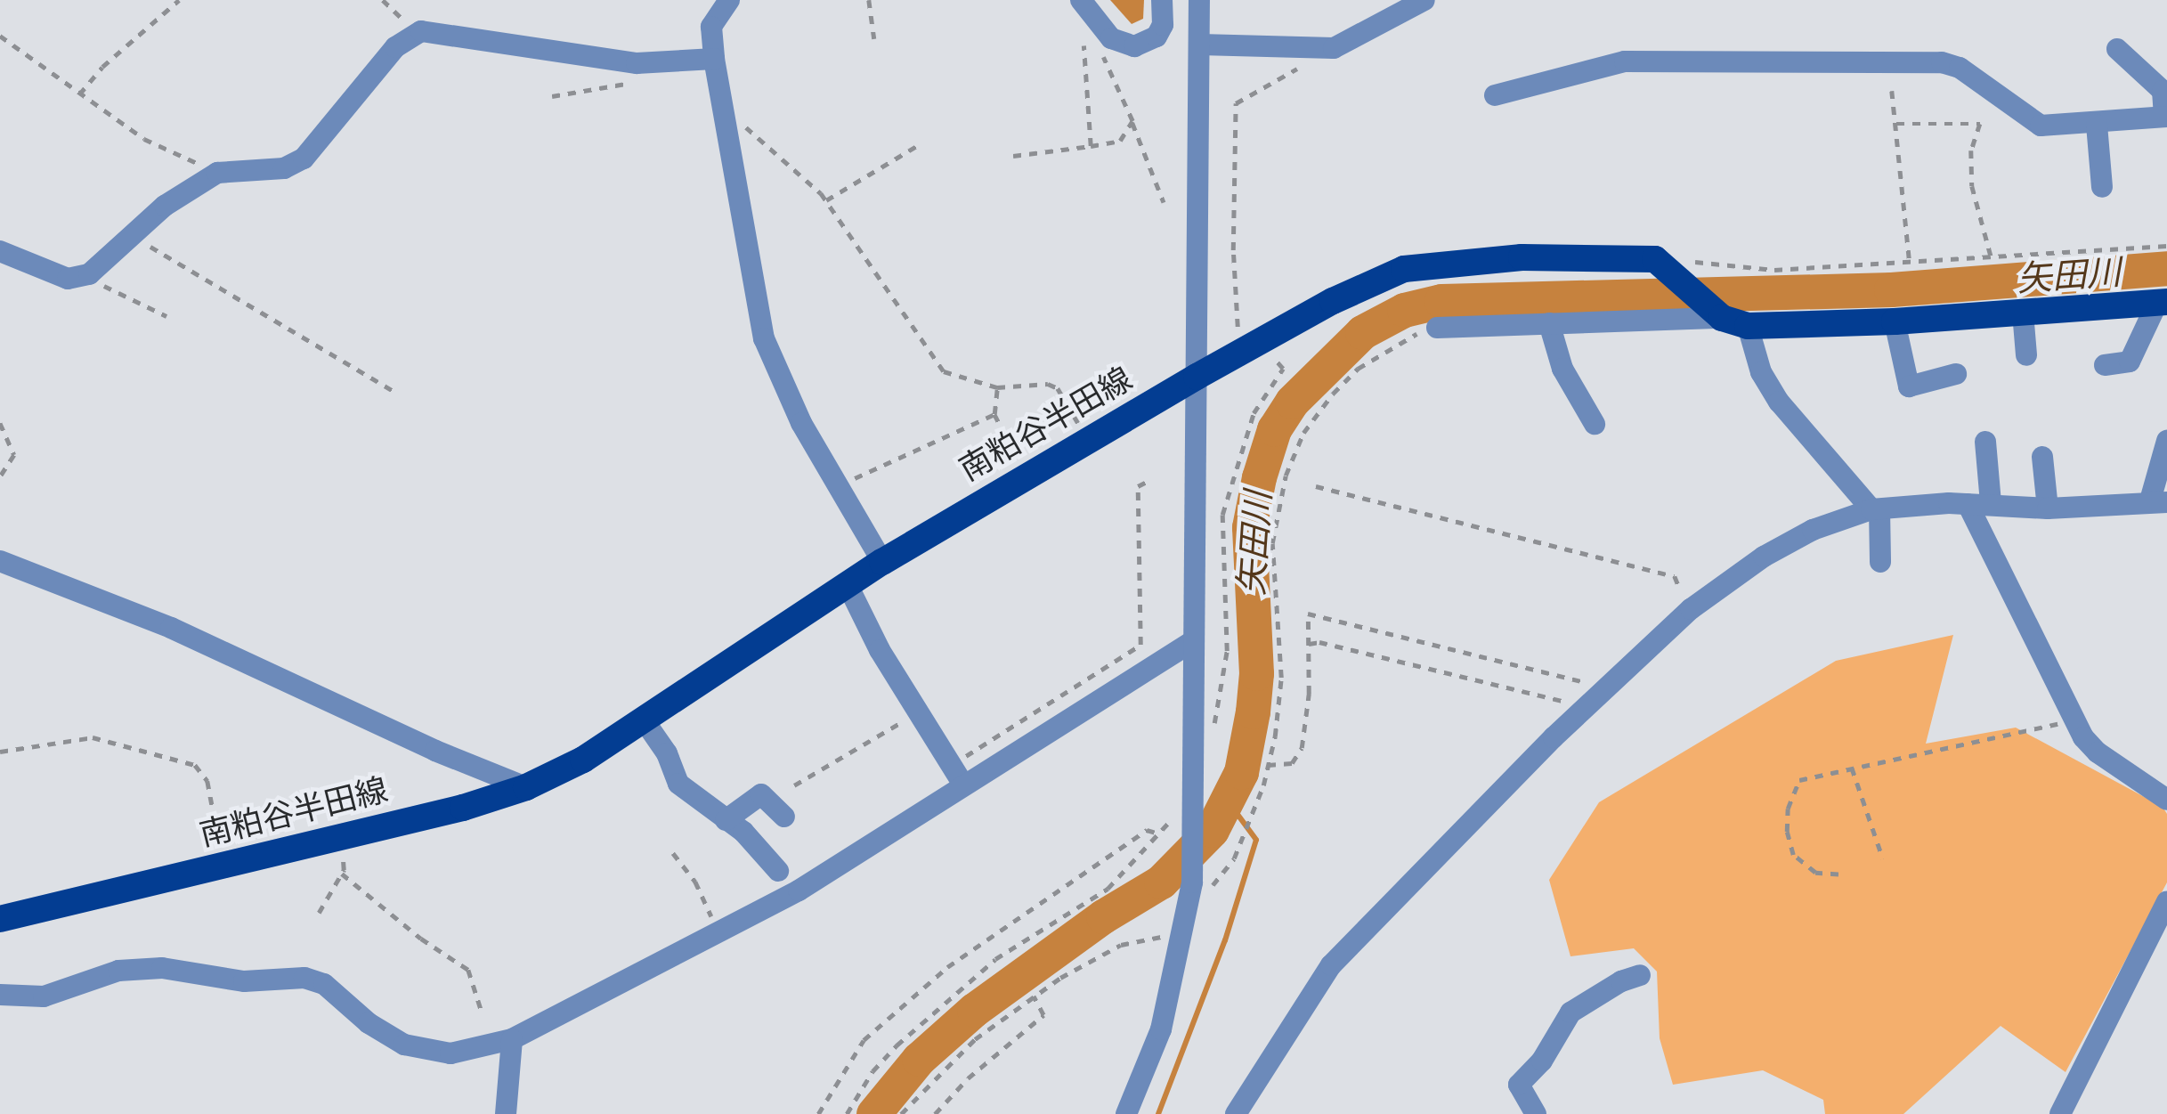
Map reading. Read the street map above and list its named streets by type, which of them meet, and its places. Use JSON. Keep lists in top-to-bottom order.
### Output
{
  "streets": {
    "main road": ["南粕谷半田線"]
  },
  "water": ["矢田川"]
}
